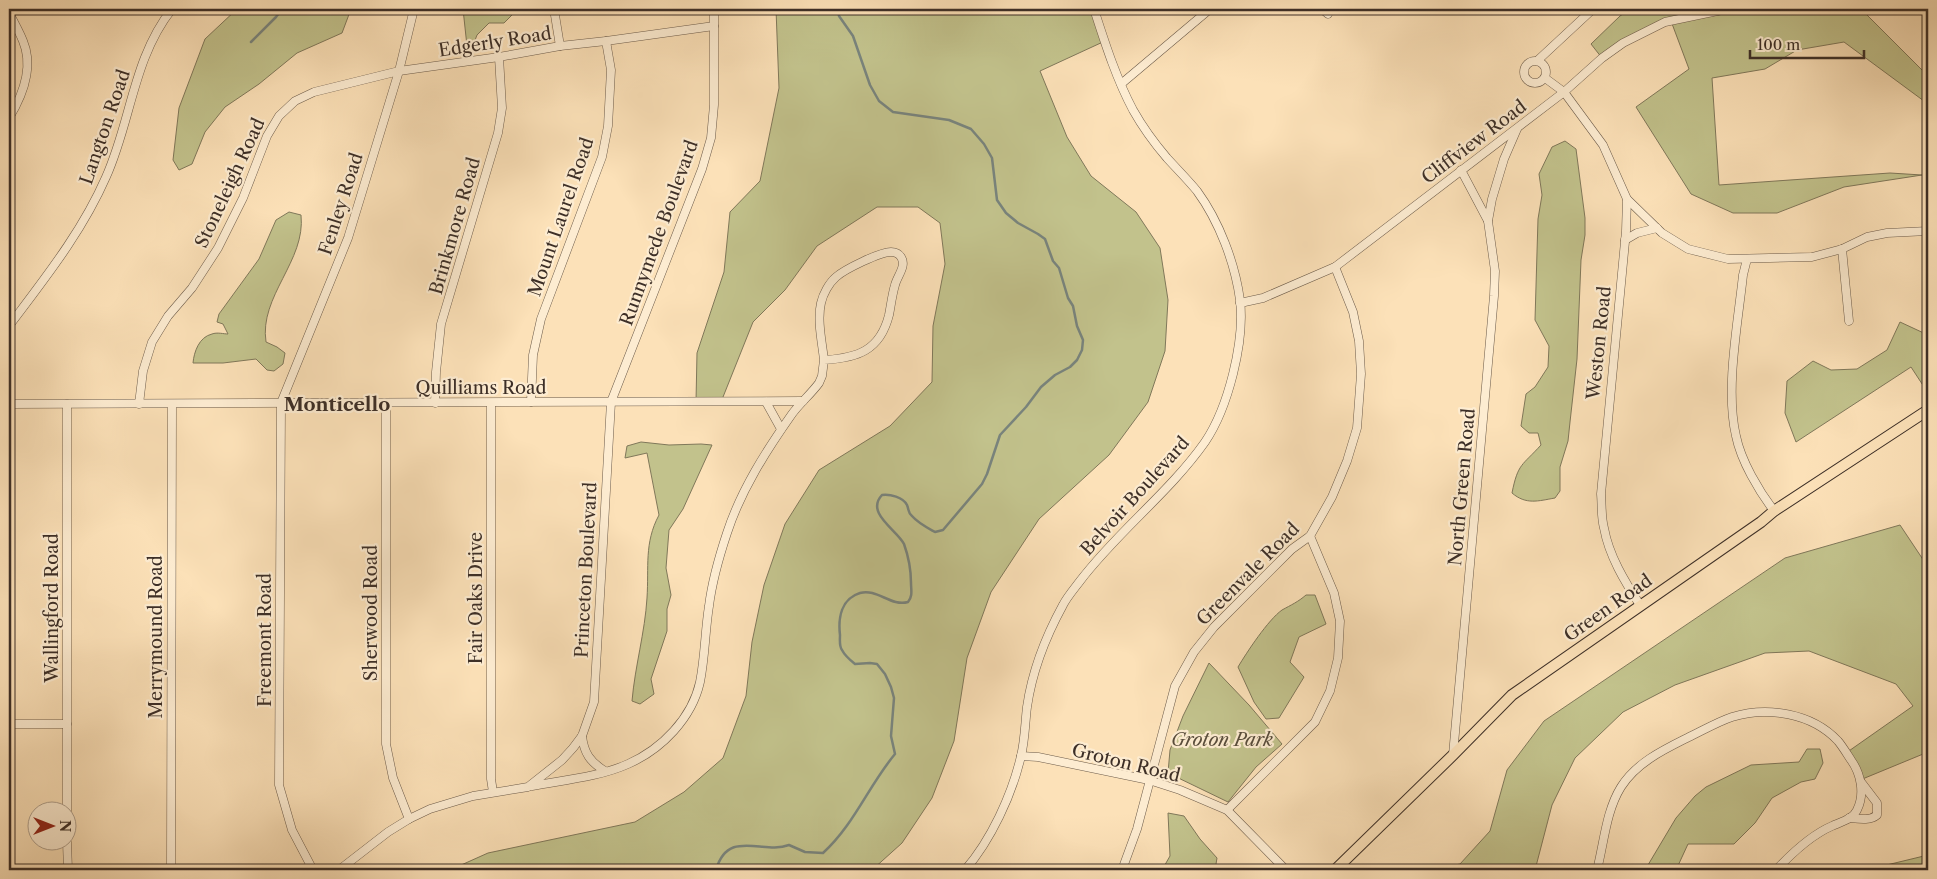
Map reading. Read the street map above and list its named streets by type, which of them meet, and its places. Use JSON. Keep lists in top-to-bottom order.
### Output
{
  "streets": {
    "main road": ["Green Road"],
    "street": [
      "Edgerly Road",
      "Langton Road",
      "Cliffview Road",
      "Stoneleigh Road",
      "Fenley Road",
      "Mount Laurel Road",
      "Brinkmore Road",
      "Runnymede Boulevard",
      "Weston Road",
      "Quilliams Road",
      "North Green Road",
      "Belvoir Boulevard",
      "Princeton Boulevard",
      "Greenvale Road",
      "Fair Oaks Drive",
      "Wallingford Road",
      "Sherwood Road",
      "Merrymound Road",
      "Freemont Road",
      "Groton Road"
    ]
  },
  "crossings": [
    ["Edgerly Road", "Stoneleigh Road"],
    ["Edgerly Road", "Fenley Road"],
    ["Edgerly Road", "Mount Laurel Road"],
    ["Edgerly Road", "Brinkmore Road"],
    ["Edgerly Road", "Runnymede Boulevard"],
    ["Cliffview Road", "Weston Road"],
    ["Cliffview Road", "North Green Road"],
    ["Cliffview Road", "Belvoir Boulevard"],
    ["Cliffview Road", "Greenvale Road"],
    ["Stoneleigh Road", "Fenley Road"],
    ["Stoneleigh Road", "Quilliams Road"],
    ["Fenley Road", "Quilliams Road"],
    ["Fenley Road", "Freemont Road"],
    ["Mount Laurel Road", "Quilliams Road"],
    ["Brinkmore Road", "Quilliams Road"],
    ["Runnymede Boulevard", "Quilliams Road"],
    ["Runnymede Boulevard", "Princeton Boulevard"],
    ["Weston Road", "Green Road"],
    ["Quilliams Road", "Princeton Boulevard"],
    ["Quilliams Road", "Fair Oaks Drive"],
    ["Quilliams Road", "Wallingford Road"],
    ["Quilliams Road", "Sherwood Road"],
    ["Quilliams Road", "Merrymound Road"],
    ["Quilliams Road", "Freemont Road"],
    ["North Green Road", "Green Road"],
    ["Belvoir Boulevard", "Groton Road"],
    ["Greenvale Road", "Groton Road"]
  ],
  "districts": ["Monticello"],
  "parks": ["Groton Park"],
  "scale_bar": "100 m",
  "north": "right"
}
